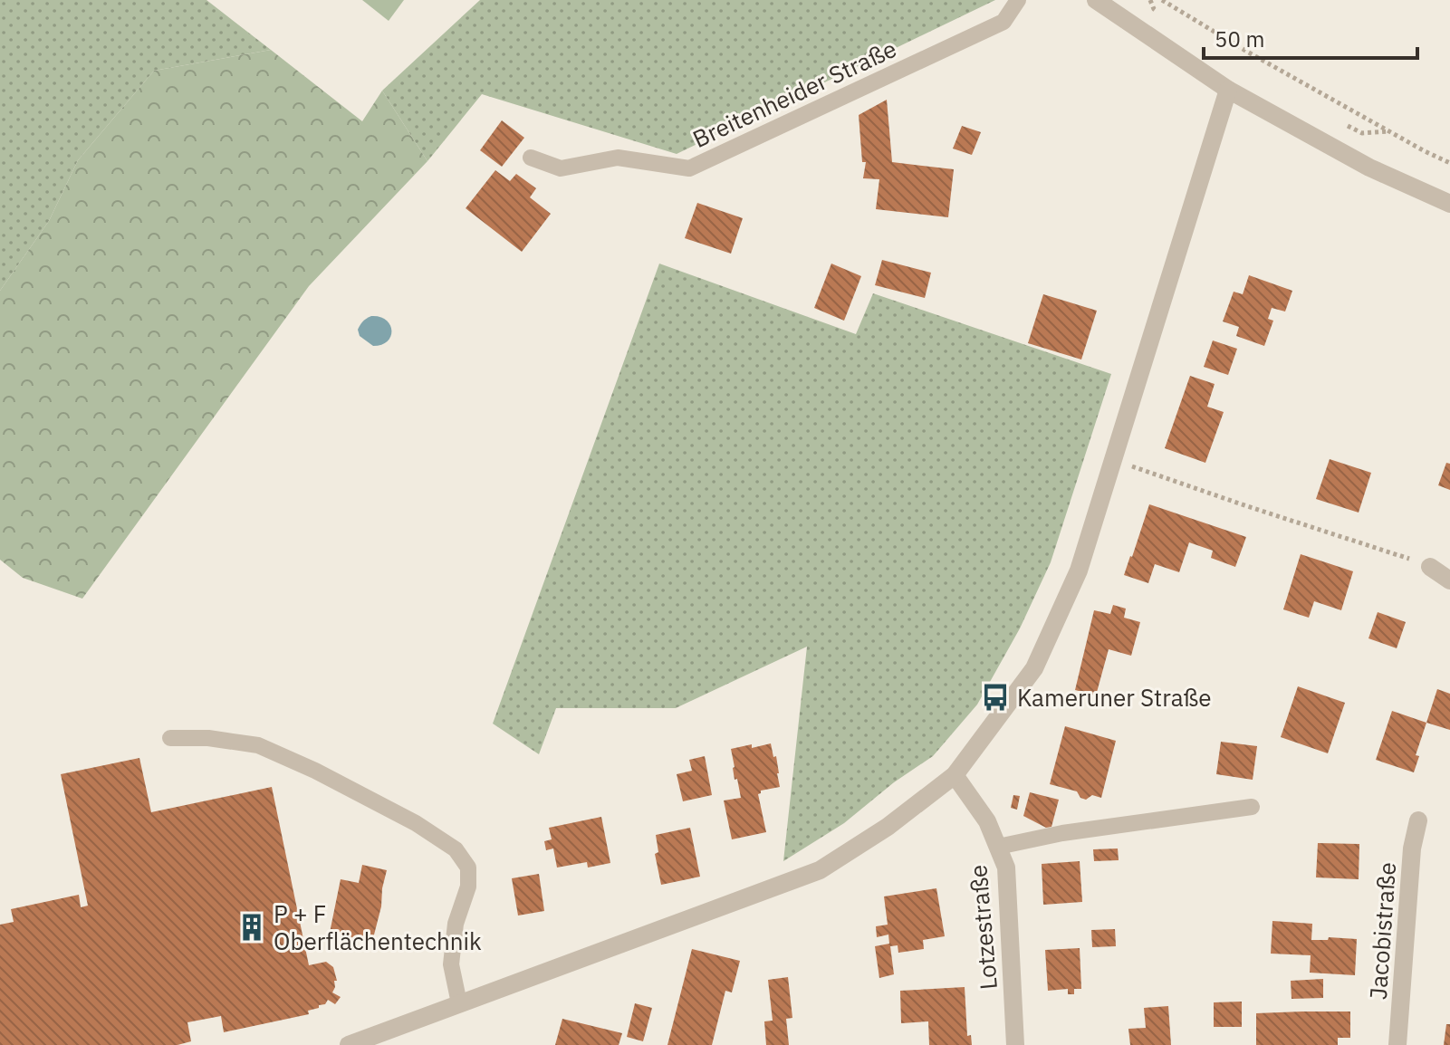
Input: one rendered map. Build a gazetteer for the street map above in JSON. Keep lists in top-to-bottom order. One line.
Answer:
{"streets":{"street":["Lotzestraße","Jacobistraße"],"lane":["Breitenheider Straße"]},"places":{"bus stop":["Kameruner Straße"],"building":["P + F Oberflächentechnik"]},"scale_bar":"50 m"}
